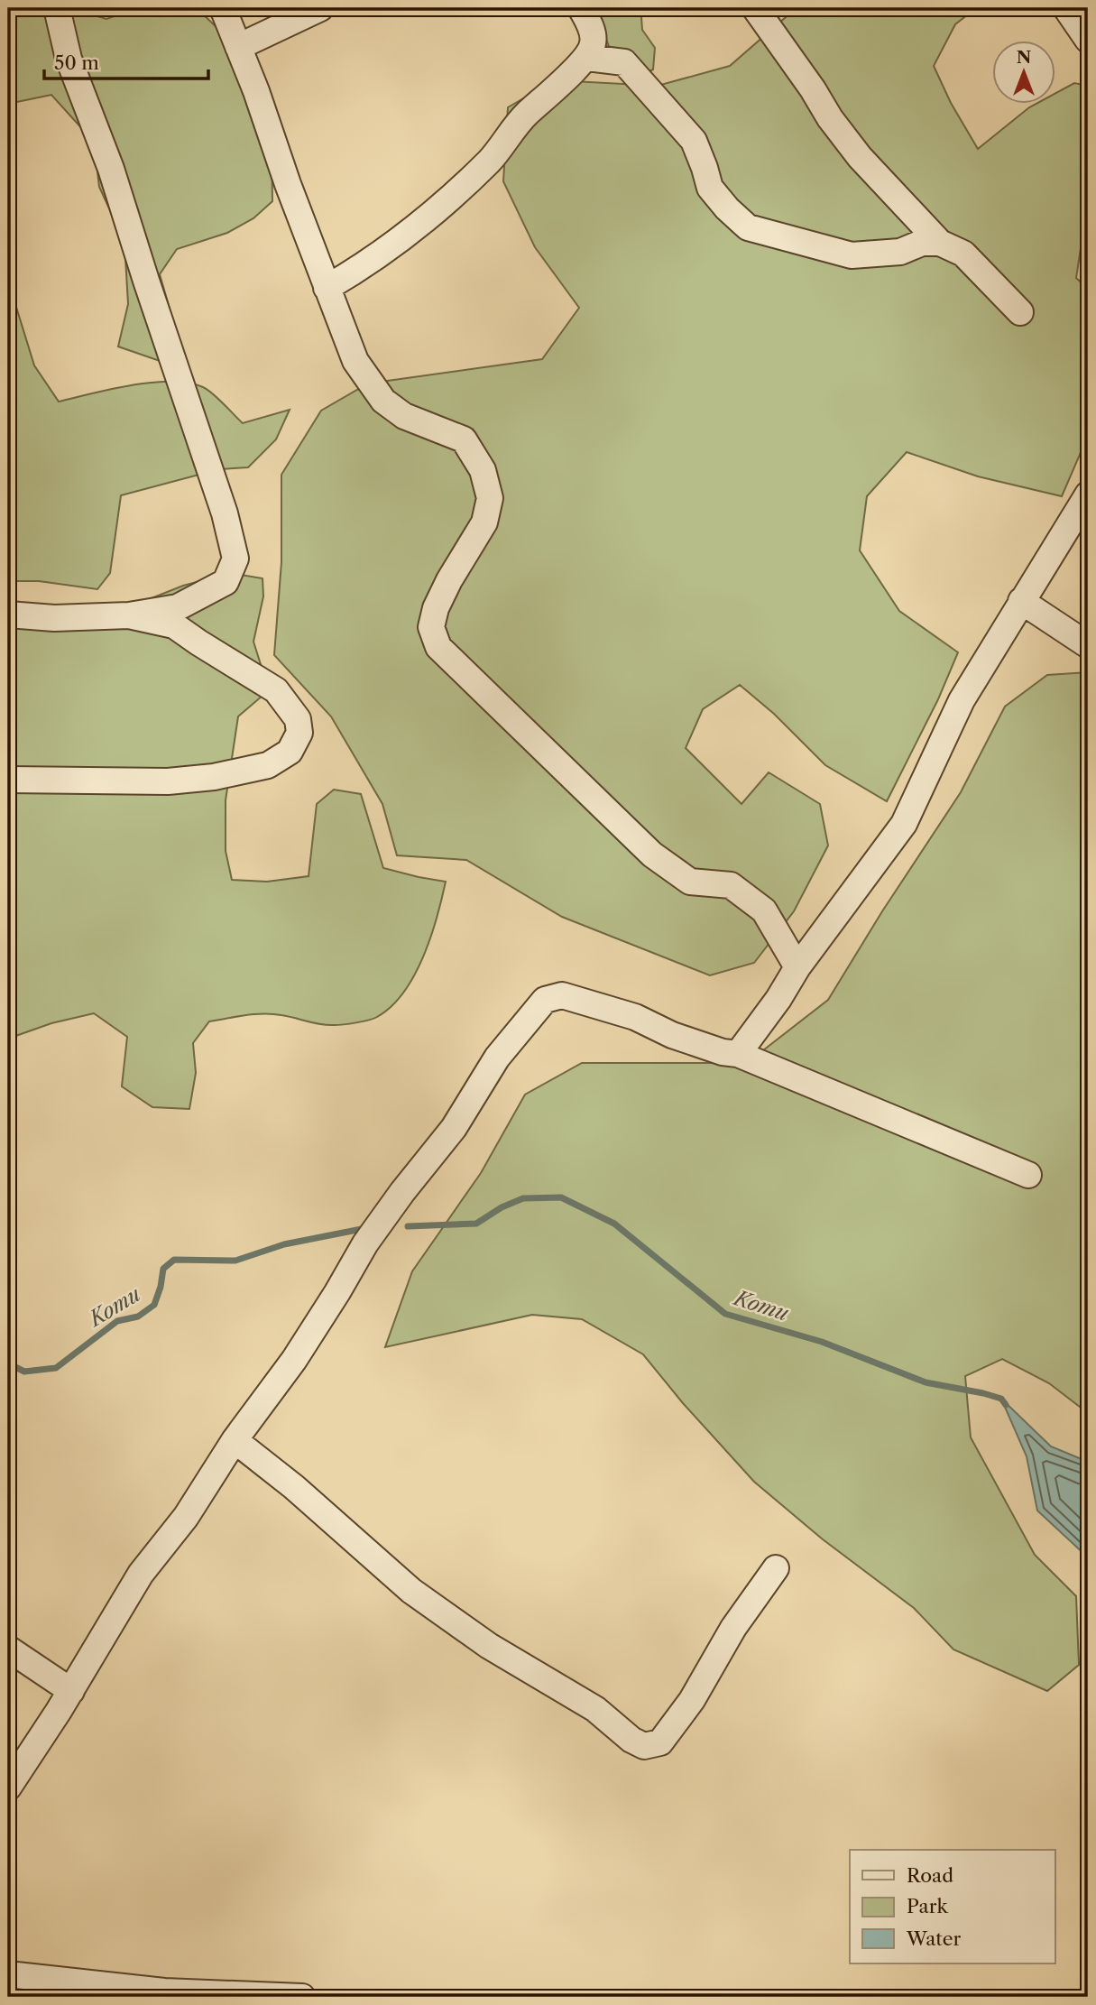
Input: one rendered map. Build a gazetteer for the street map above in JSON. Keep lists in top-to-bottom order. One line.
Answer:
{"water":["Komu"],"legend":["Road","Park","Water"],"scale_bar":"50 m","north":"top"}
